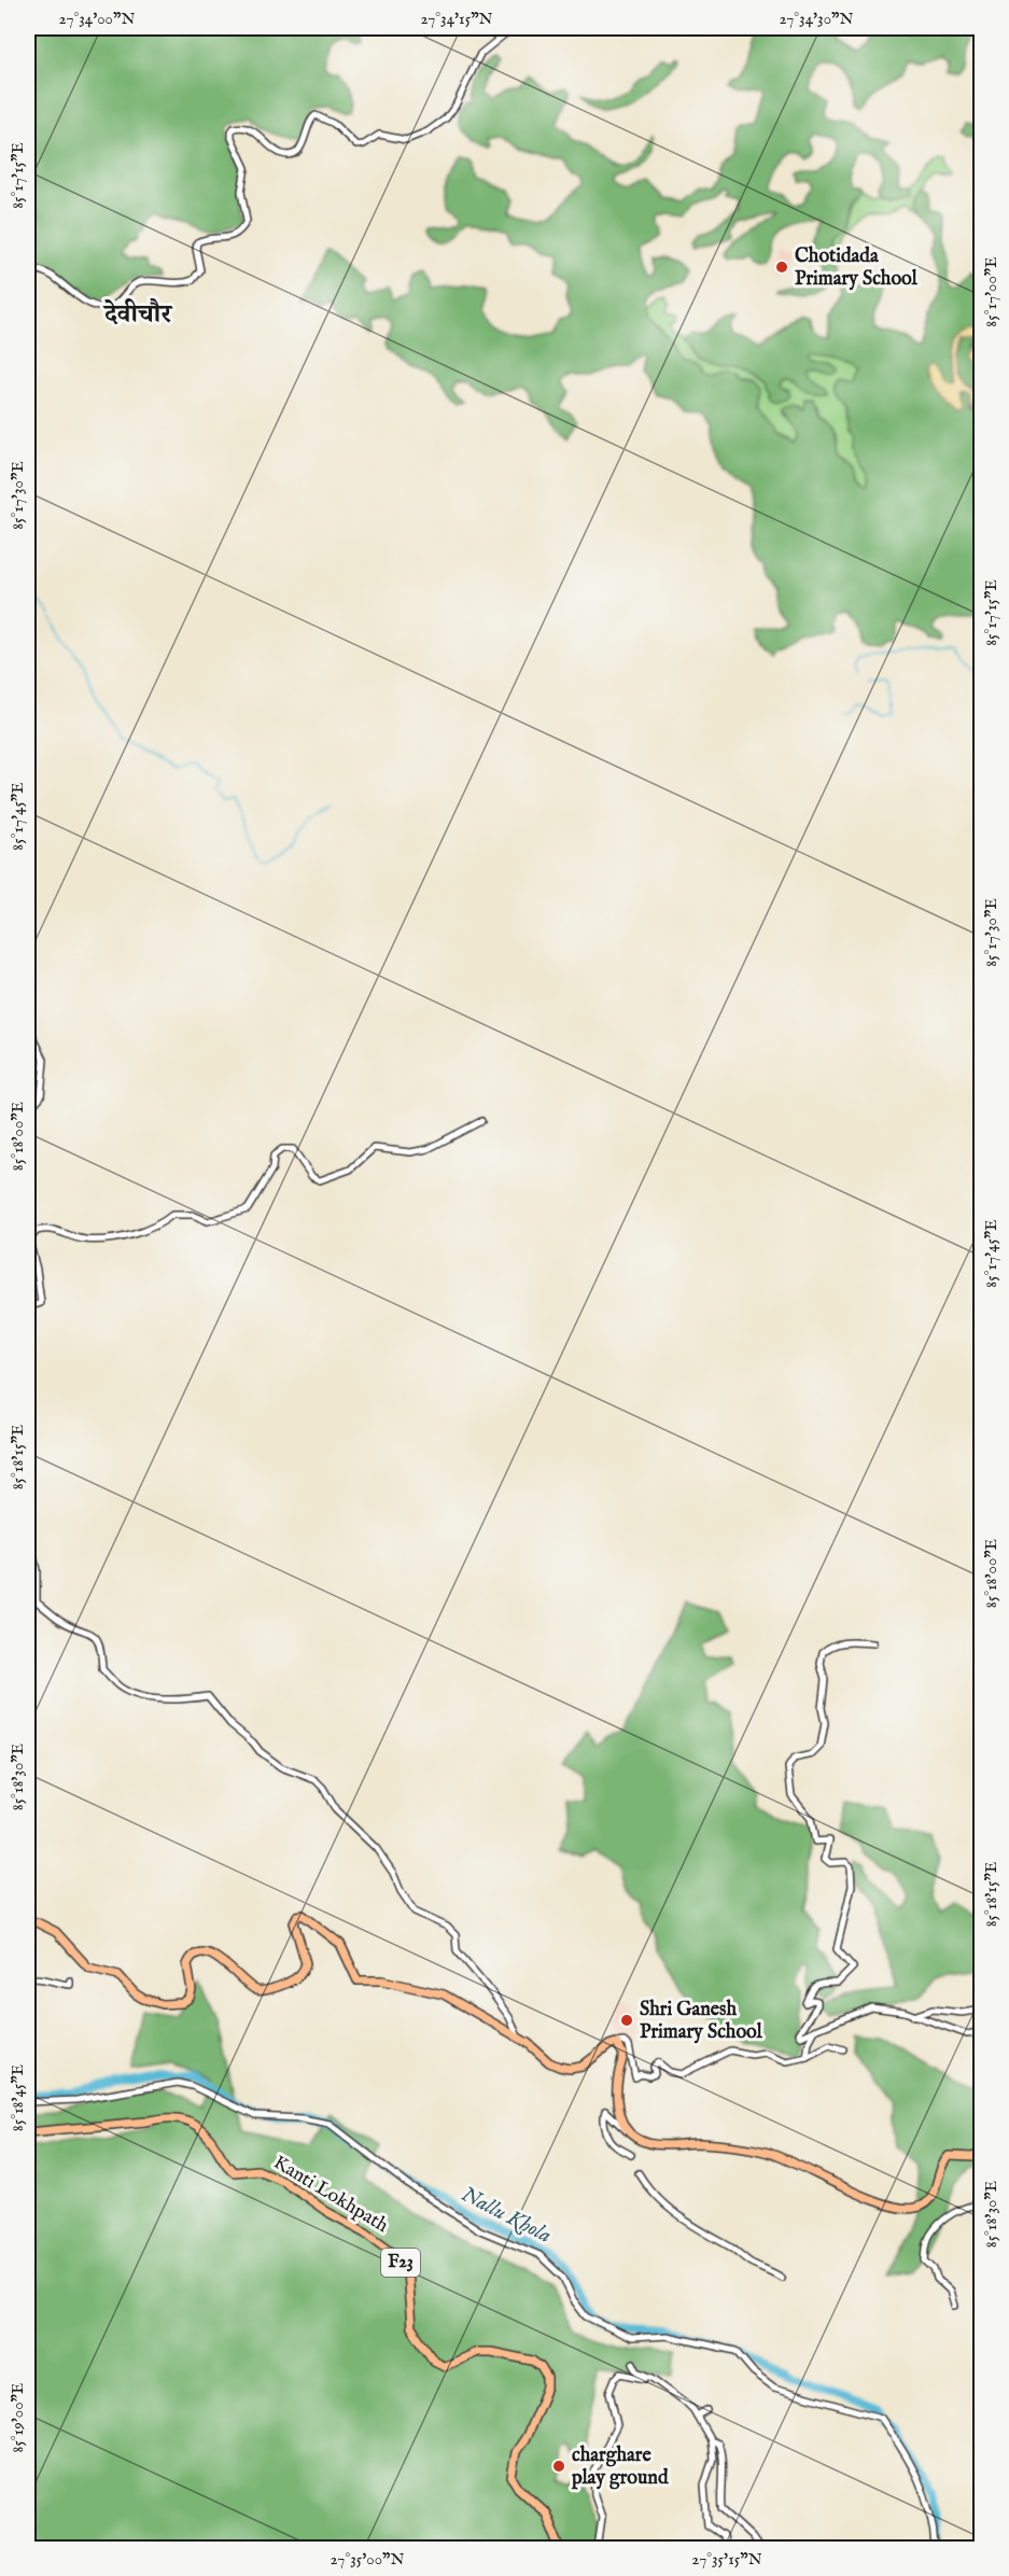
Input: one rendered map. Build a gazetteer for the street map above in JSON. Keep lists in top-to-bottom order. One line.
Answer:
{"streets":{"main road":["Kanti Lokhpath","F23"]},"districts":["देवीचौर"],"water":["Nallu Khola"],"places":["Chotidada Primary School","Shri Ganesh Primary School","charghare play ground"],"coordinates":["27°34'00\"N","27°34'15\"N","27°34'30\"N","85°17'15\"E","85°17'00\"E","85°17'30\"E","85°17'45\"E","85°18'00\"E","85°18'15\"E","85°18'30\"E","85°18'45\"E","85°19'00\"E","27°35'00\"N","27°35'15\"N"]}
